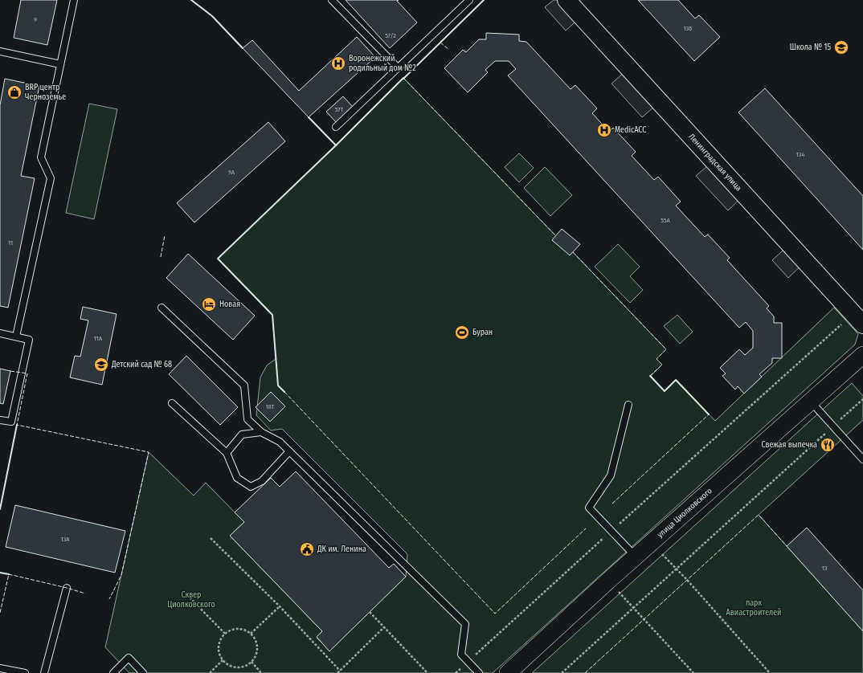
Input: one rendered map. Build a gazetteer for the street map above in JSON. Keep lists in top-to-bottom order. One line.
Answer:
{"streets":{"main road":["Ленинградская улица"],"street":["улица Циолковского"]},"parks":["Сквер Циолковского","парк Авиастроителей"],"places":{"school or university":["Школа № 15","Детский сад № 68"],"hospital":["Воронежский родильный дом №2","MedicACC"],"shop":["BRP центр Черноземье"],"hotel":["Новая"],"sports":["Буран"],"restaurant":["Свежая выпечка"],"public building":["ДК им. Ленина"]},"house_numbers":["9","136","57/2","57Т","134","9А","55А","11","11А","18Т","13А","13"]}
